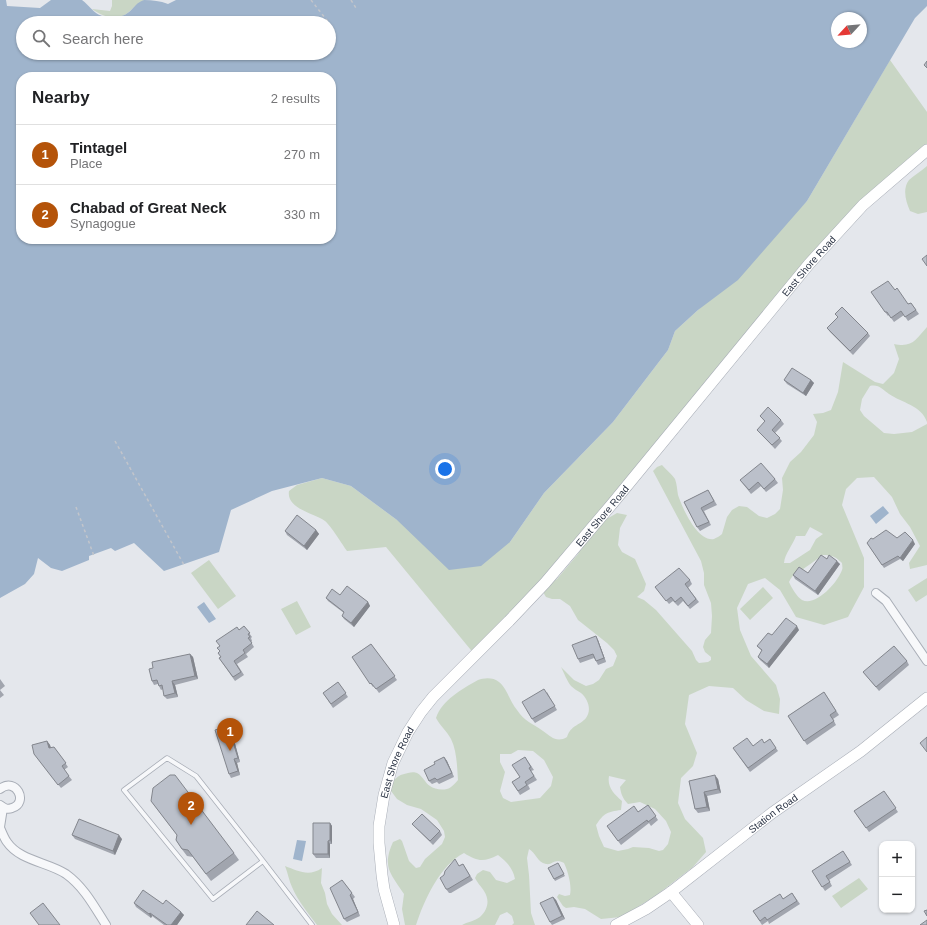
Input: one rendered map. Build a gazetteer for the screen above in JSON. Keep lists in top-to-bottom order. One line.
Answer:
{"streets":{"main road":["East Shore Road","Station Road"]},"north":"bottom left","page":{"search":"Search here","heading":["Nearby","2 results"],"list":[{"mark":"1","name":"Tintagel","note":"Place","value":"270 m"},{"mark":"2","name":"Chabad of Great Neck","note":"Synagogue","value":"330 m"}],"pins":["1","2"],"map_buttons":["+","−"]}}
